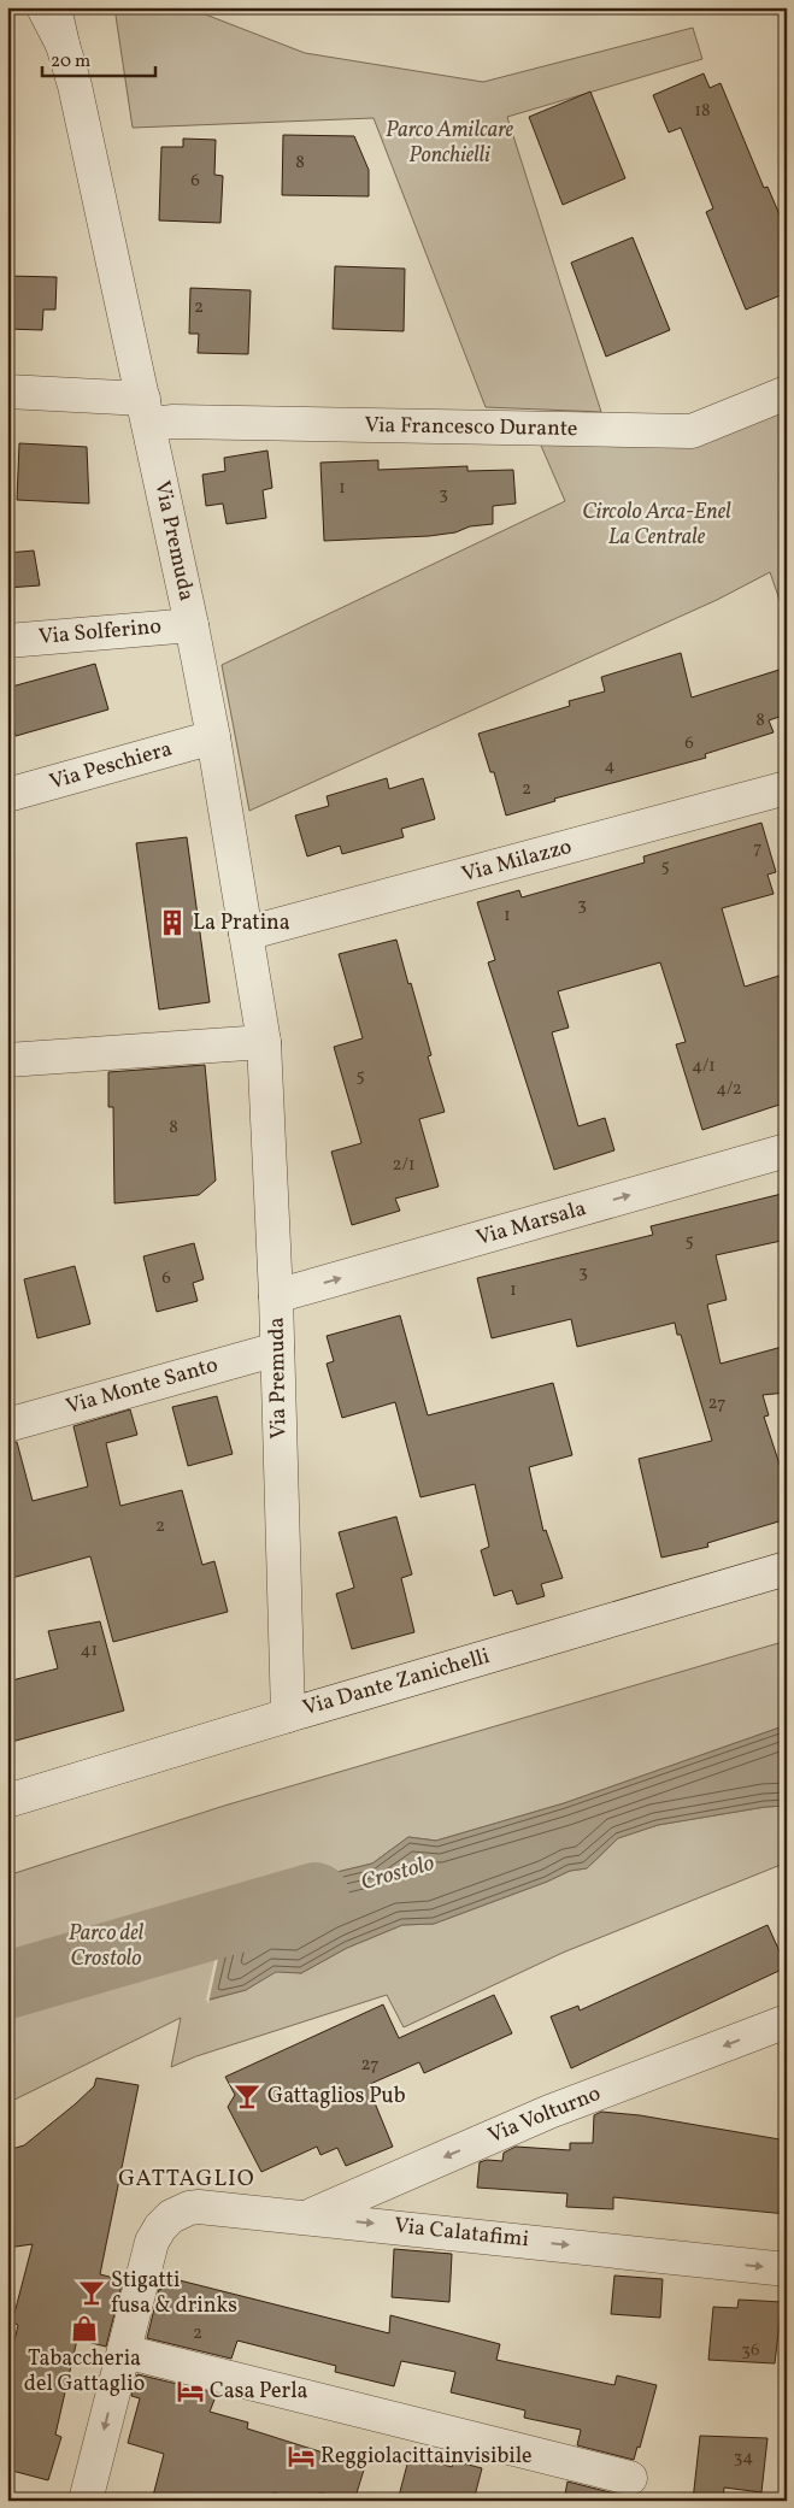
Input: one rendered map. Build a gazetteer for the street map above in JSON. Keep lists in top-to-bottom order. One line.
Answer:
{"streets":{"street":["Via Francesco Durante","Via Premuda","Via Solferino","Via Peschiera","Via Milazzo","Via Marsala","Via Monte Santo","Via Dante Zanichelli","Via Volturno","Via Calatafimi"]},"crossings":[["Via Francesco Durante","Via Premuda"],["Via Premuda","Via Solferino"],["Via Premuda","Via Peschiera"],["Via Premuda","Via Milazzo"],["Via Premuda","Via Marsala"],["Via Premuda","Via Monte Santo"],["Via Premuda","Via Dante Zanichelli"],["Via Volturno","Via Calatafimi"]],"one_way":["Via Marsala","Via Volturno"],"districts":["GATTAGLIO"],"water":["Crostolo"],"parks":["Parco Amilcare Ponchielli","Circolo Arca-Enel La Centrale","Parco del Crostolo"],"places":{"building":["La Pratina"],"bar":["Gattaglios Pub","Stigatti fusa & drinks"],"shop":["Tabaccheria del Gattaglio"],"hotel":["Casa Perla","Reggiolacittainvisibile"]},"house_numbers":["18","8","6","2","1","3","8","6","4","2","7","5","3","1","4/1","5","4/2","8","2/1","5","3","6","1","27","2","41","27","2","36","34"],"scale_bar":"20 m"}
